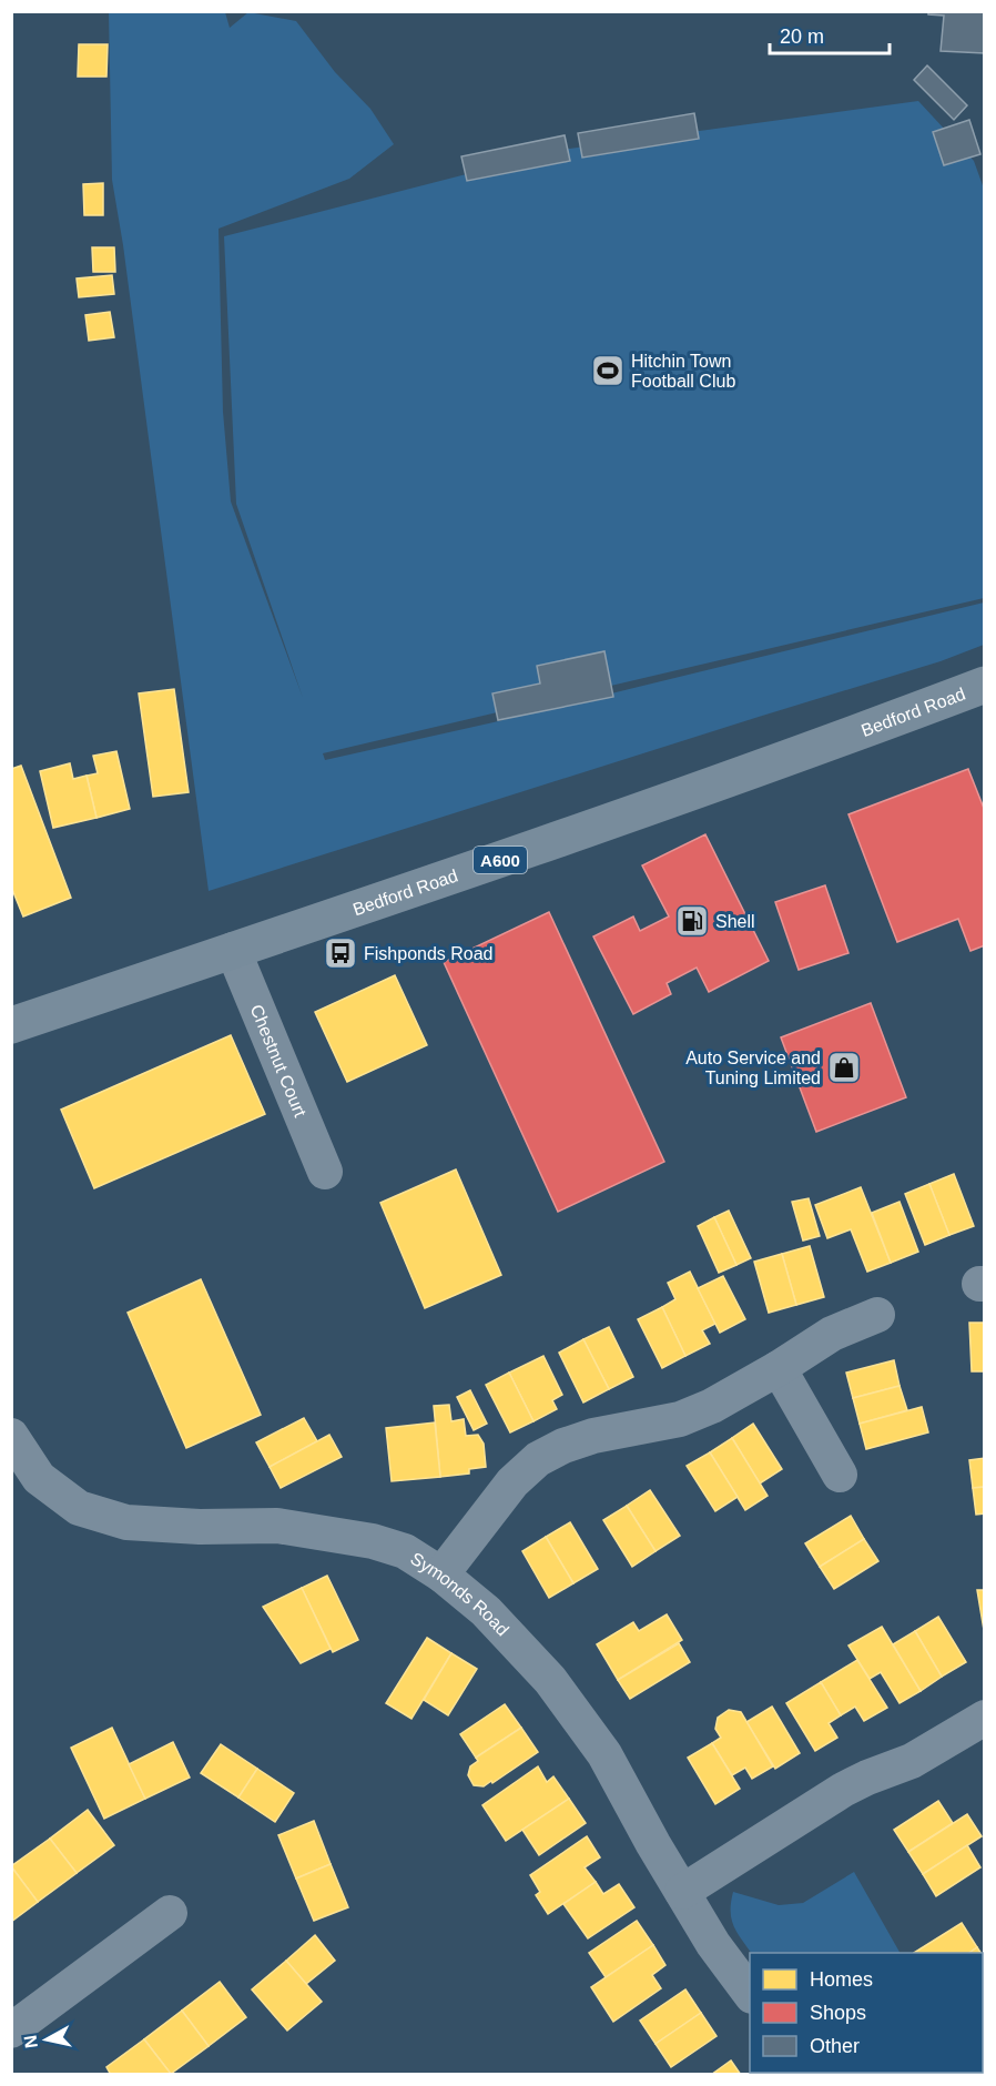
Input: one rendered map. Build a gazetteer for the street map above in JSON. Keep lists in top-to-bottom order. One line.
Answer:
{"streets":{"main road":["Bedford Road","A600"],"street":["Chestnut Court","Symonds Road"]},"crossings":[["Bedford Road","Chestnut Court"]],"places":{"sports":["Hitchin Town Football Club"],"fuel station":["Shell"],"bus stop":["Fishponds Road"],"shop":["Auto Service and Tuning Limited"]},"legend":["Homes","Shops","Other"],"scale_bar":"20 m","north":"left"}
